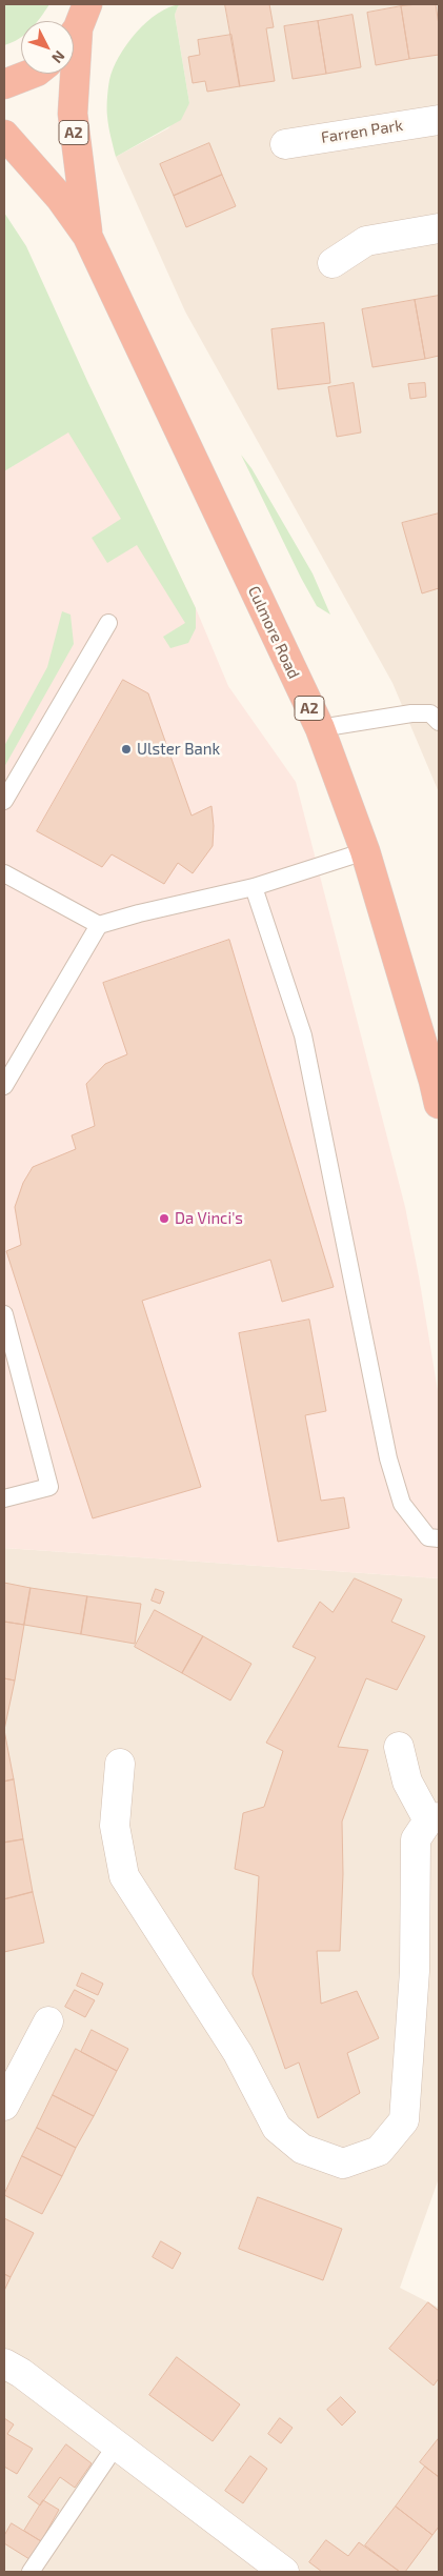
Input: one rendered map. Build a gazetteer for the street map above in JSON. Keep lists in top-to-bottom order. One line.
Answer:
{"streets":{"highway":["A2","Culmore Road"],"street":["Farren Park"]},"places":["Ulster Bank","Da Vinci's"],"north":"bottom right"}
